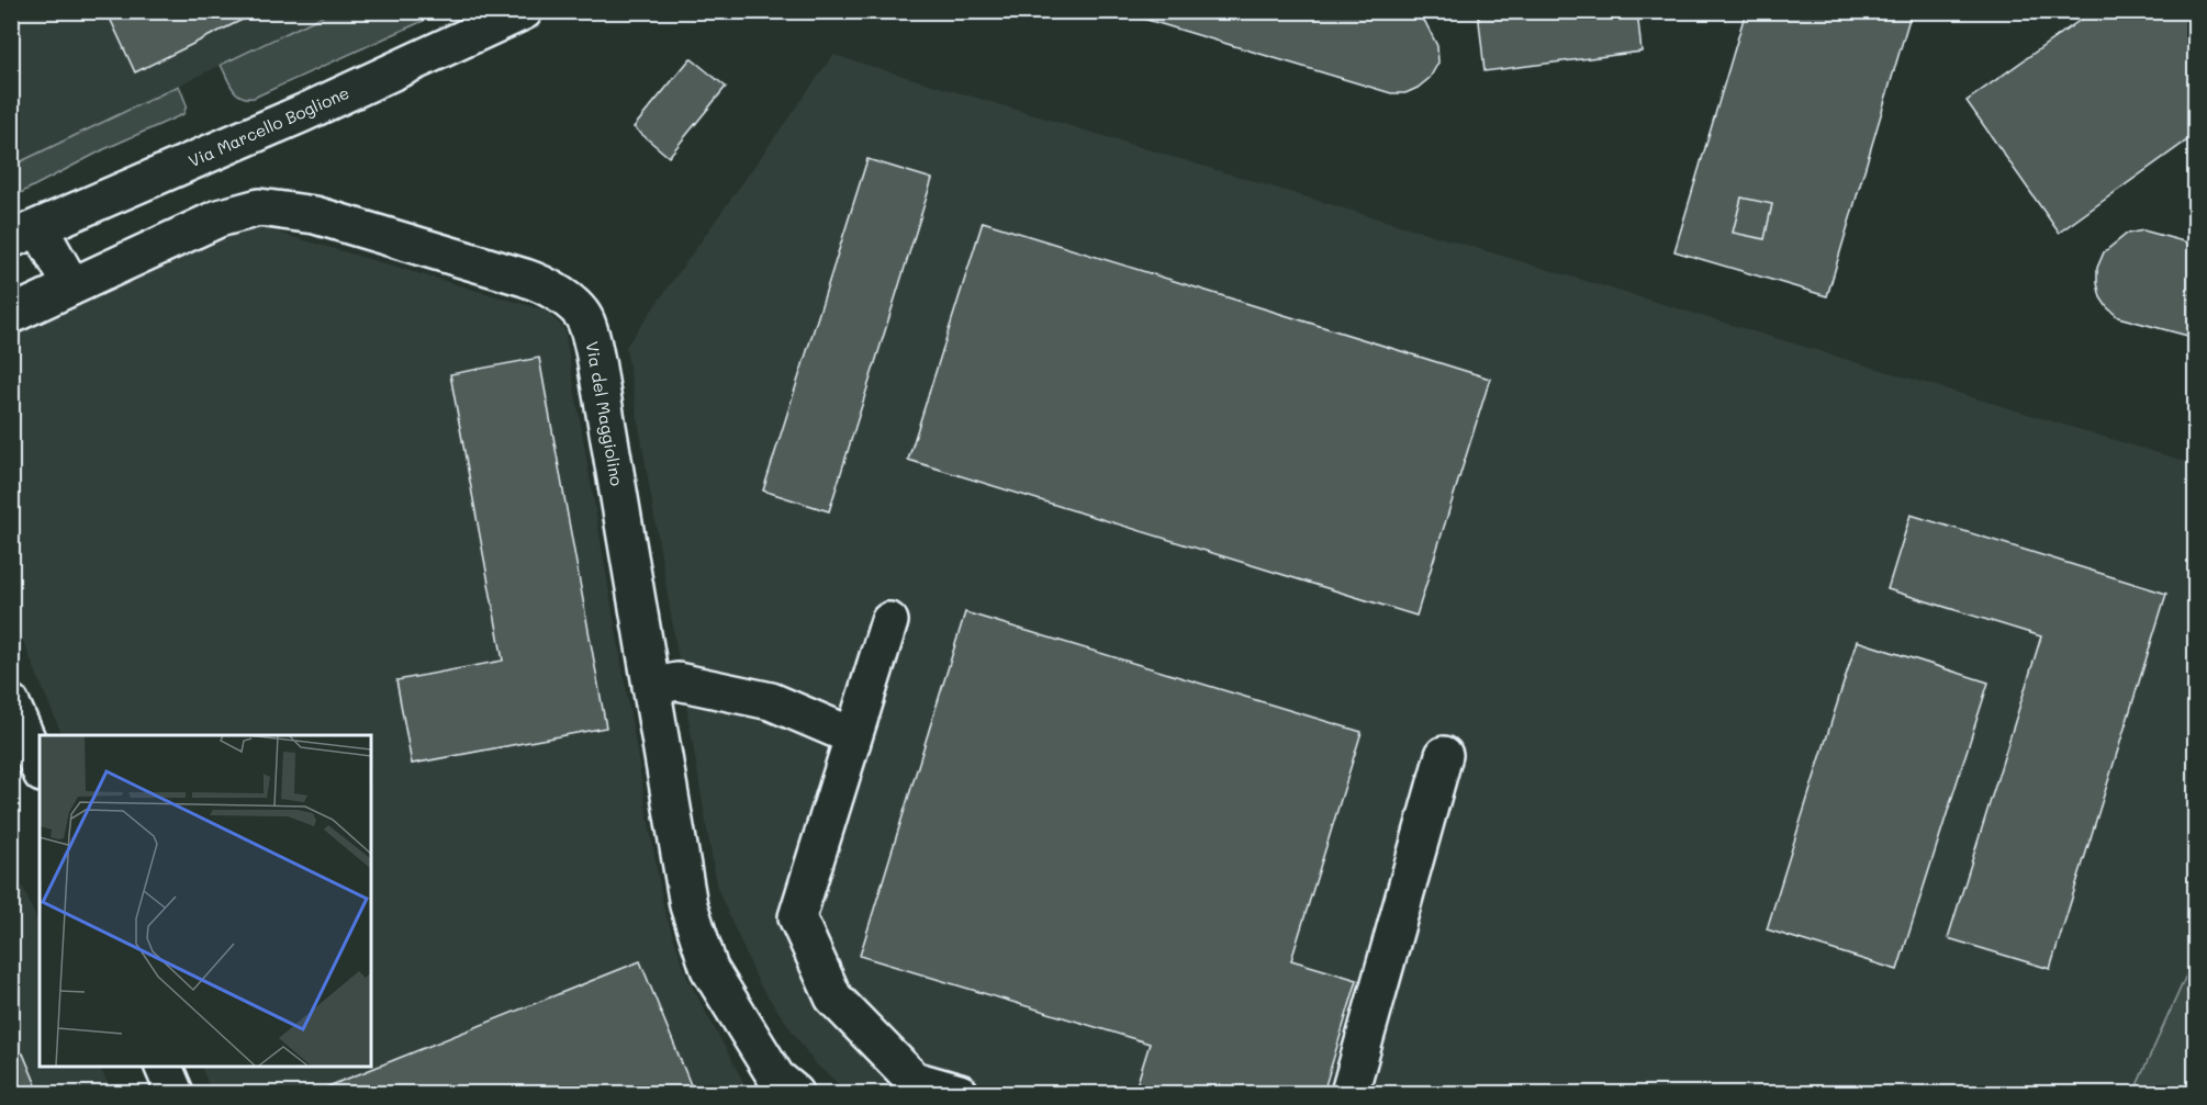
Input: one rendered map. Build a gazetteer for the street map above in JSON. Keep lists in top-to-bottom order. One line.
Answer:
{"streets":{"street":["Via Marcello Boglione","Via del Maggiolino"]}}
